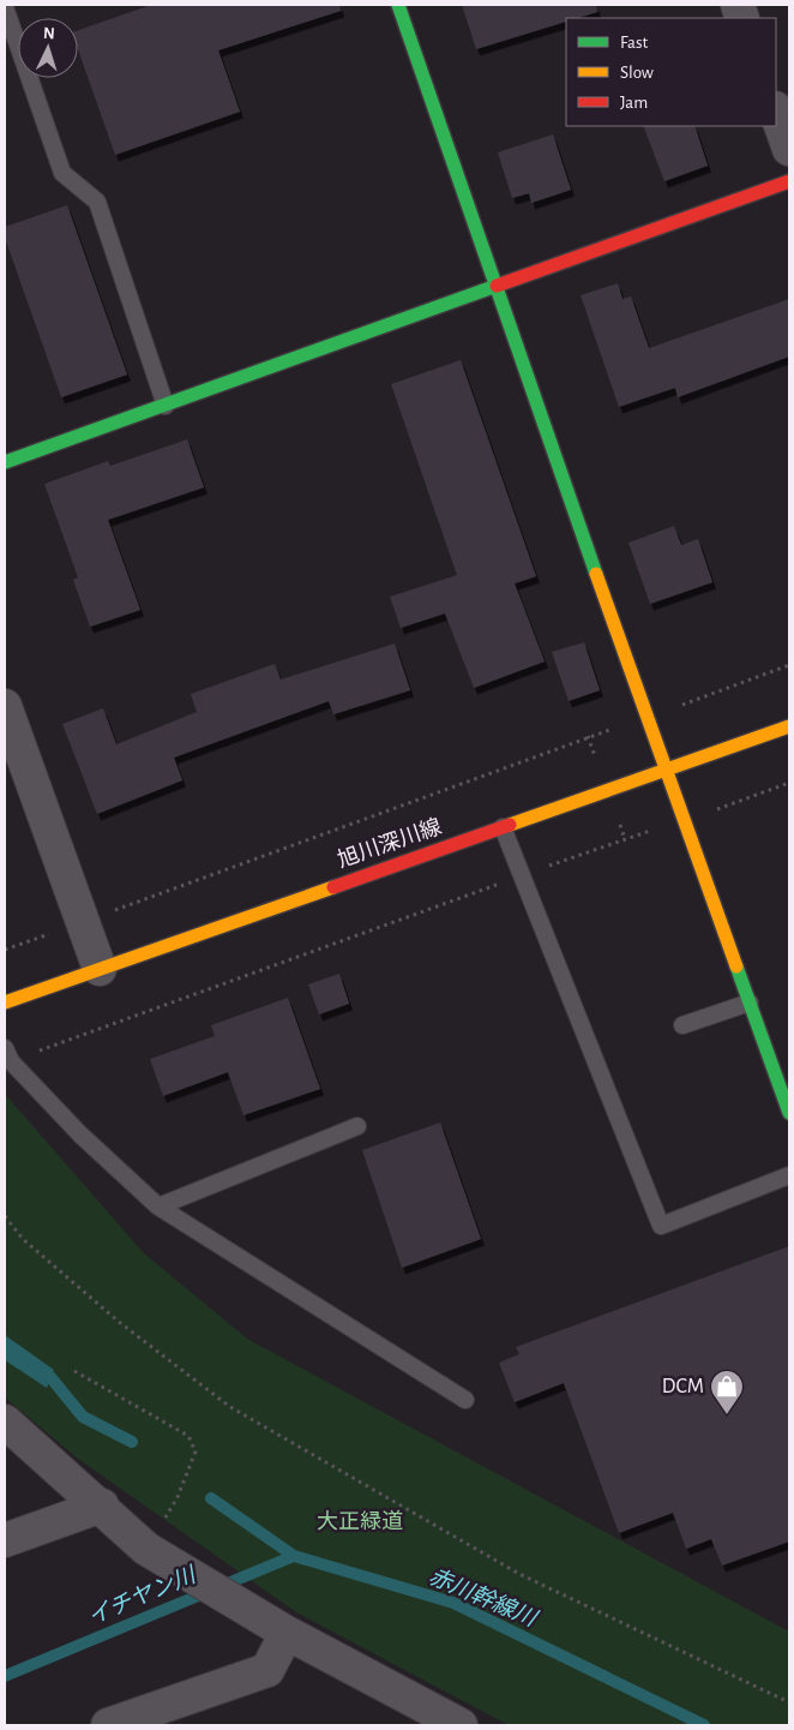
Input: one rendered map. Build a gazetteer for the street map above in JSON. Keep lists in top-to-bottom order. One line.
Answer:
{"streets":{"street":["旭川深川線"]},"water":["イチヤン川","赤川幹線川"],"parks":["大正緑道"],"places":{"shop":["DCM"]},"legend":["Fast","Slow","Jam"],"north":"top"}
